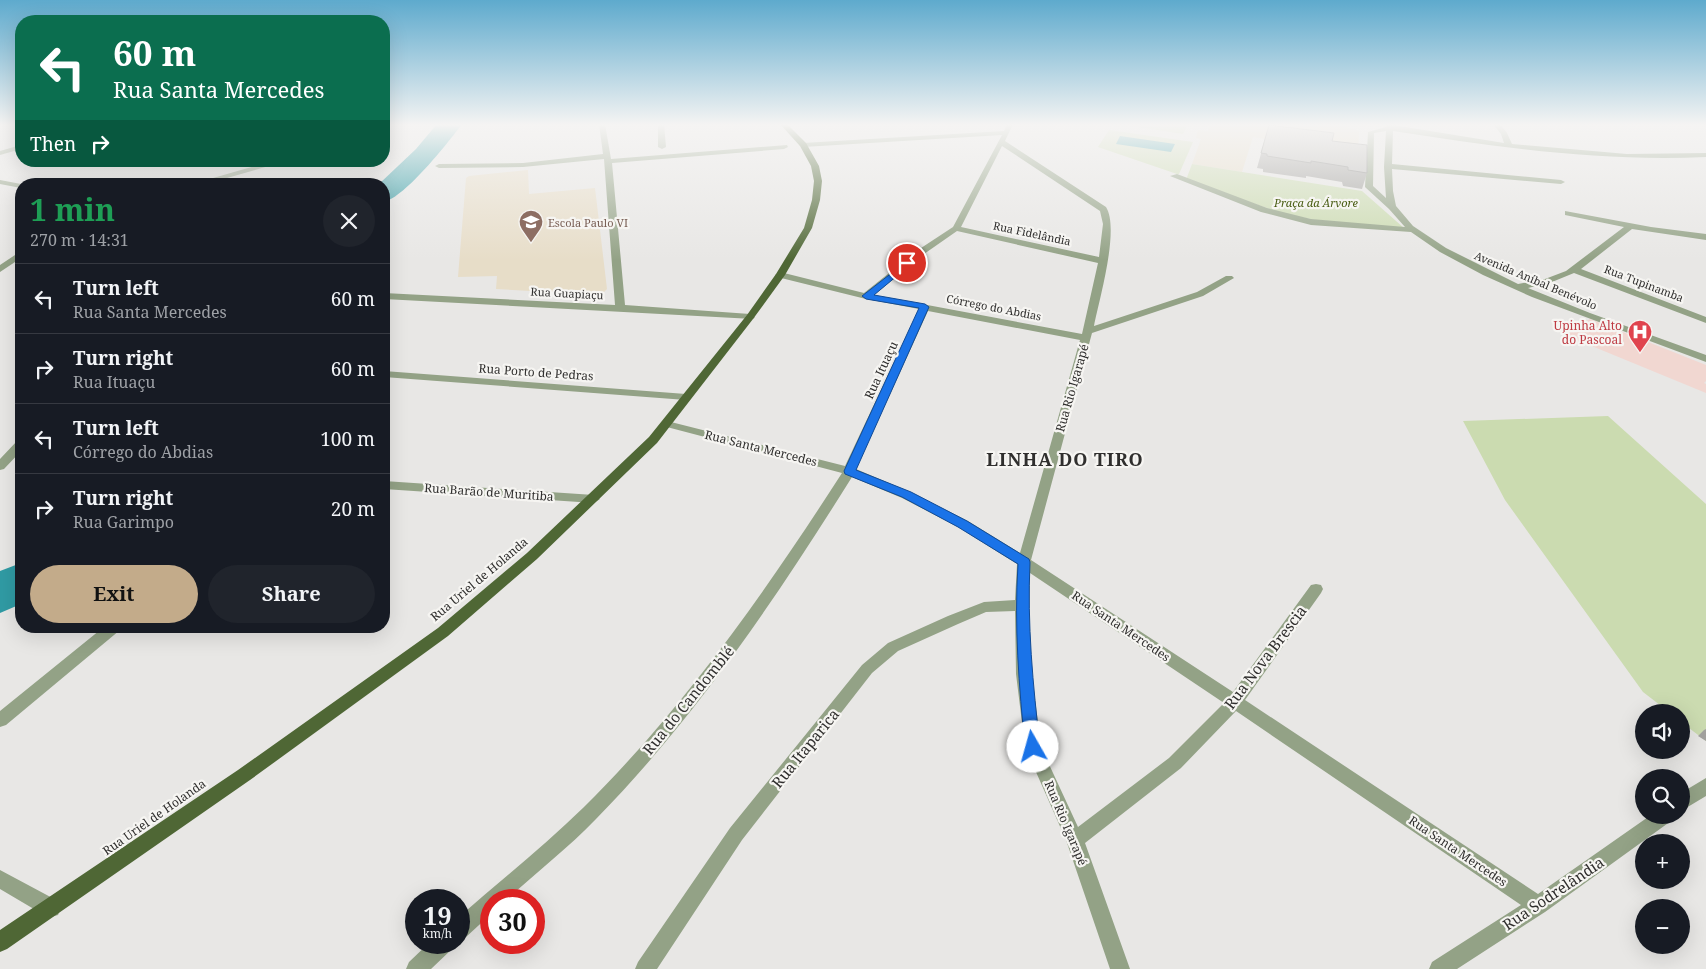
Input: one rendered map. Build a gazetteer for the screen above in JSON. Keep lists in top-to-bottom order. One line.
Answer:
{"streets":{"main road":["Rua Uriel de Holanda"],"street":["Rua Fidelândia","Avenida Aníbal Benévolo","Rua Tupinamba","Rua Guapiaçu","Córrego do Abdias","Rua Ituaçu","Rua Porto de Pedras","Rua Rio Igarapé","Rua Santa Mercedes","Rua Barão de Muritiba","Rua Nova Brescia","Rua do Candomblé","Rua Itaparica","Rua Sodrelândia"]},"crossings":[["Rua Fidelândia","Rua Rio Igarapé"],["Rua Guapiaçu","Rua Uriel de Holanda"],["Córrego do Abdias","Rua Ituaçu"],["Córrego do Abdias","Rua Rio Igarapé"],["Córrego do Abdias","Rua Uriel de Holanda"],["Rua Ituaçu","Rua Santa Mercedes"],["Rua Ituaçu","Rua do Candomblé"],["Rua Porto de Pedras","Rua Uriel de Holanda"],["Rua Rio Igarapé","Rua Santa Mercedes"],["Rua Rio Igarapé","Rua Nova Brescia"],["Rua Rio Igarapé","Rua Itaparica"],["Rua Santa Mercedes","Rua Uriel de Holanda"],["Rua Santa Mercedes","Rua Nova Brescia"],["Rua Santa Mercedes","Rua do Candomblé"],["Rua Santa Mercedes","Rua Sodrelândia"],["Rua Barão de Muritiba","Rua Uriel de Holanda"]],"districts":["LINHA DO TIRO"],"parks":["Praça da Árvore"],"places":{"school or university":["Escola Paulo VI"],"hospital":["Upinha Alto do Pascoal"]},"page":{"turn":["60 m","Rua Santa Mercedes"],"then":"Then","heading":["1 min","270 m · 14:31"],"list":[{"name":"Turn left","note":"Rua Santa Mercedes","value":"60 m"},{"name":"Turn right","note":"Rua Ituaçu","value":"60 m"},{"name":"Turn left","note":"Córrego do Abdias","value":"100 m"},{"name":"Turn right","note":"Rua Garimpo","value":"20 m"}],"buttons":["Exit","Share"],"map_buttons":["+","−"],"speed":"19 km/h","limit":"30"}}
